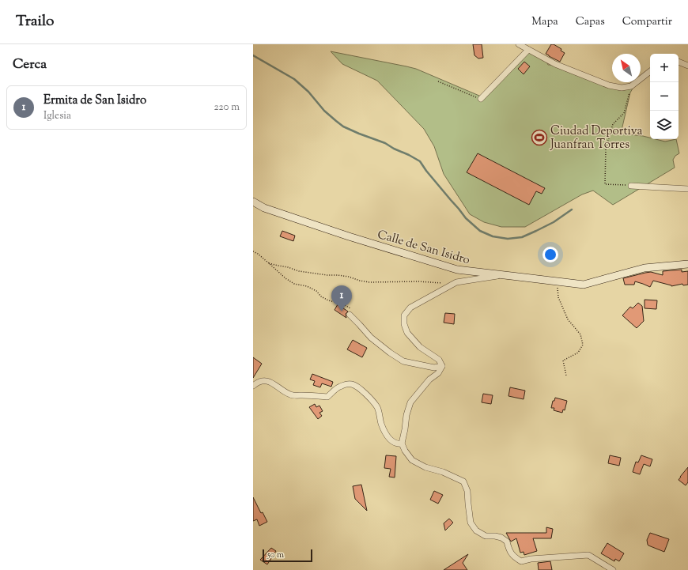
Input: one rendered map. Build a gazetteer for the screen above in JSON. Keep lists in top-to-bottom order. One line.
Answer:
{"streets":{"street":["Calle de San Isidro"]},"places":{"sports":["Ciudad Deportiva Juanfran Torres"]},"scale_bar":"50 m","north":"top left","page":{"header":"Trailo","nav":["Mapa","Capas","Compartir"],"heading":"Cerca","map_buttons":["+","−"],"list":[{"mark":"1","name":"Ermita de San Isidro","note":"Iglesia","value":"220 m"}],"pins":"1","scale":"50 m"}}
